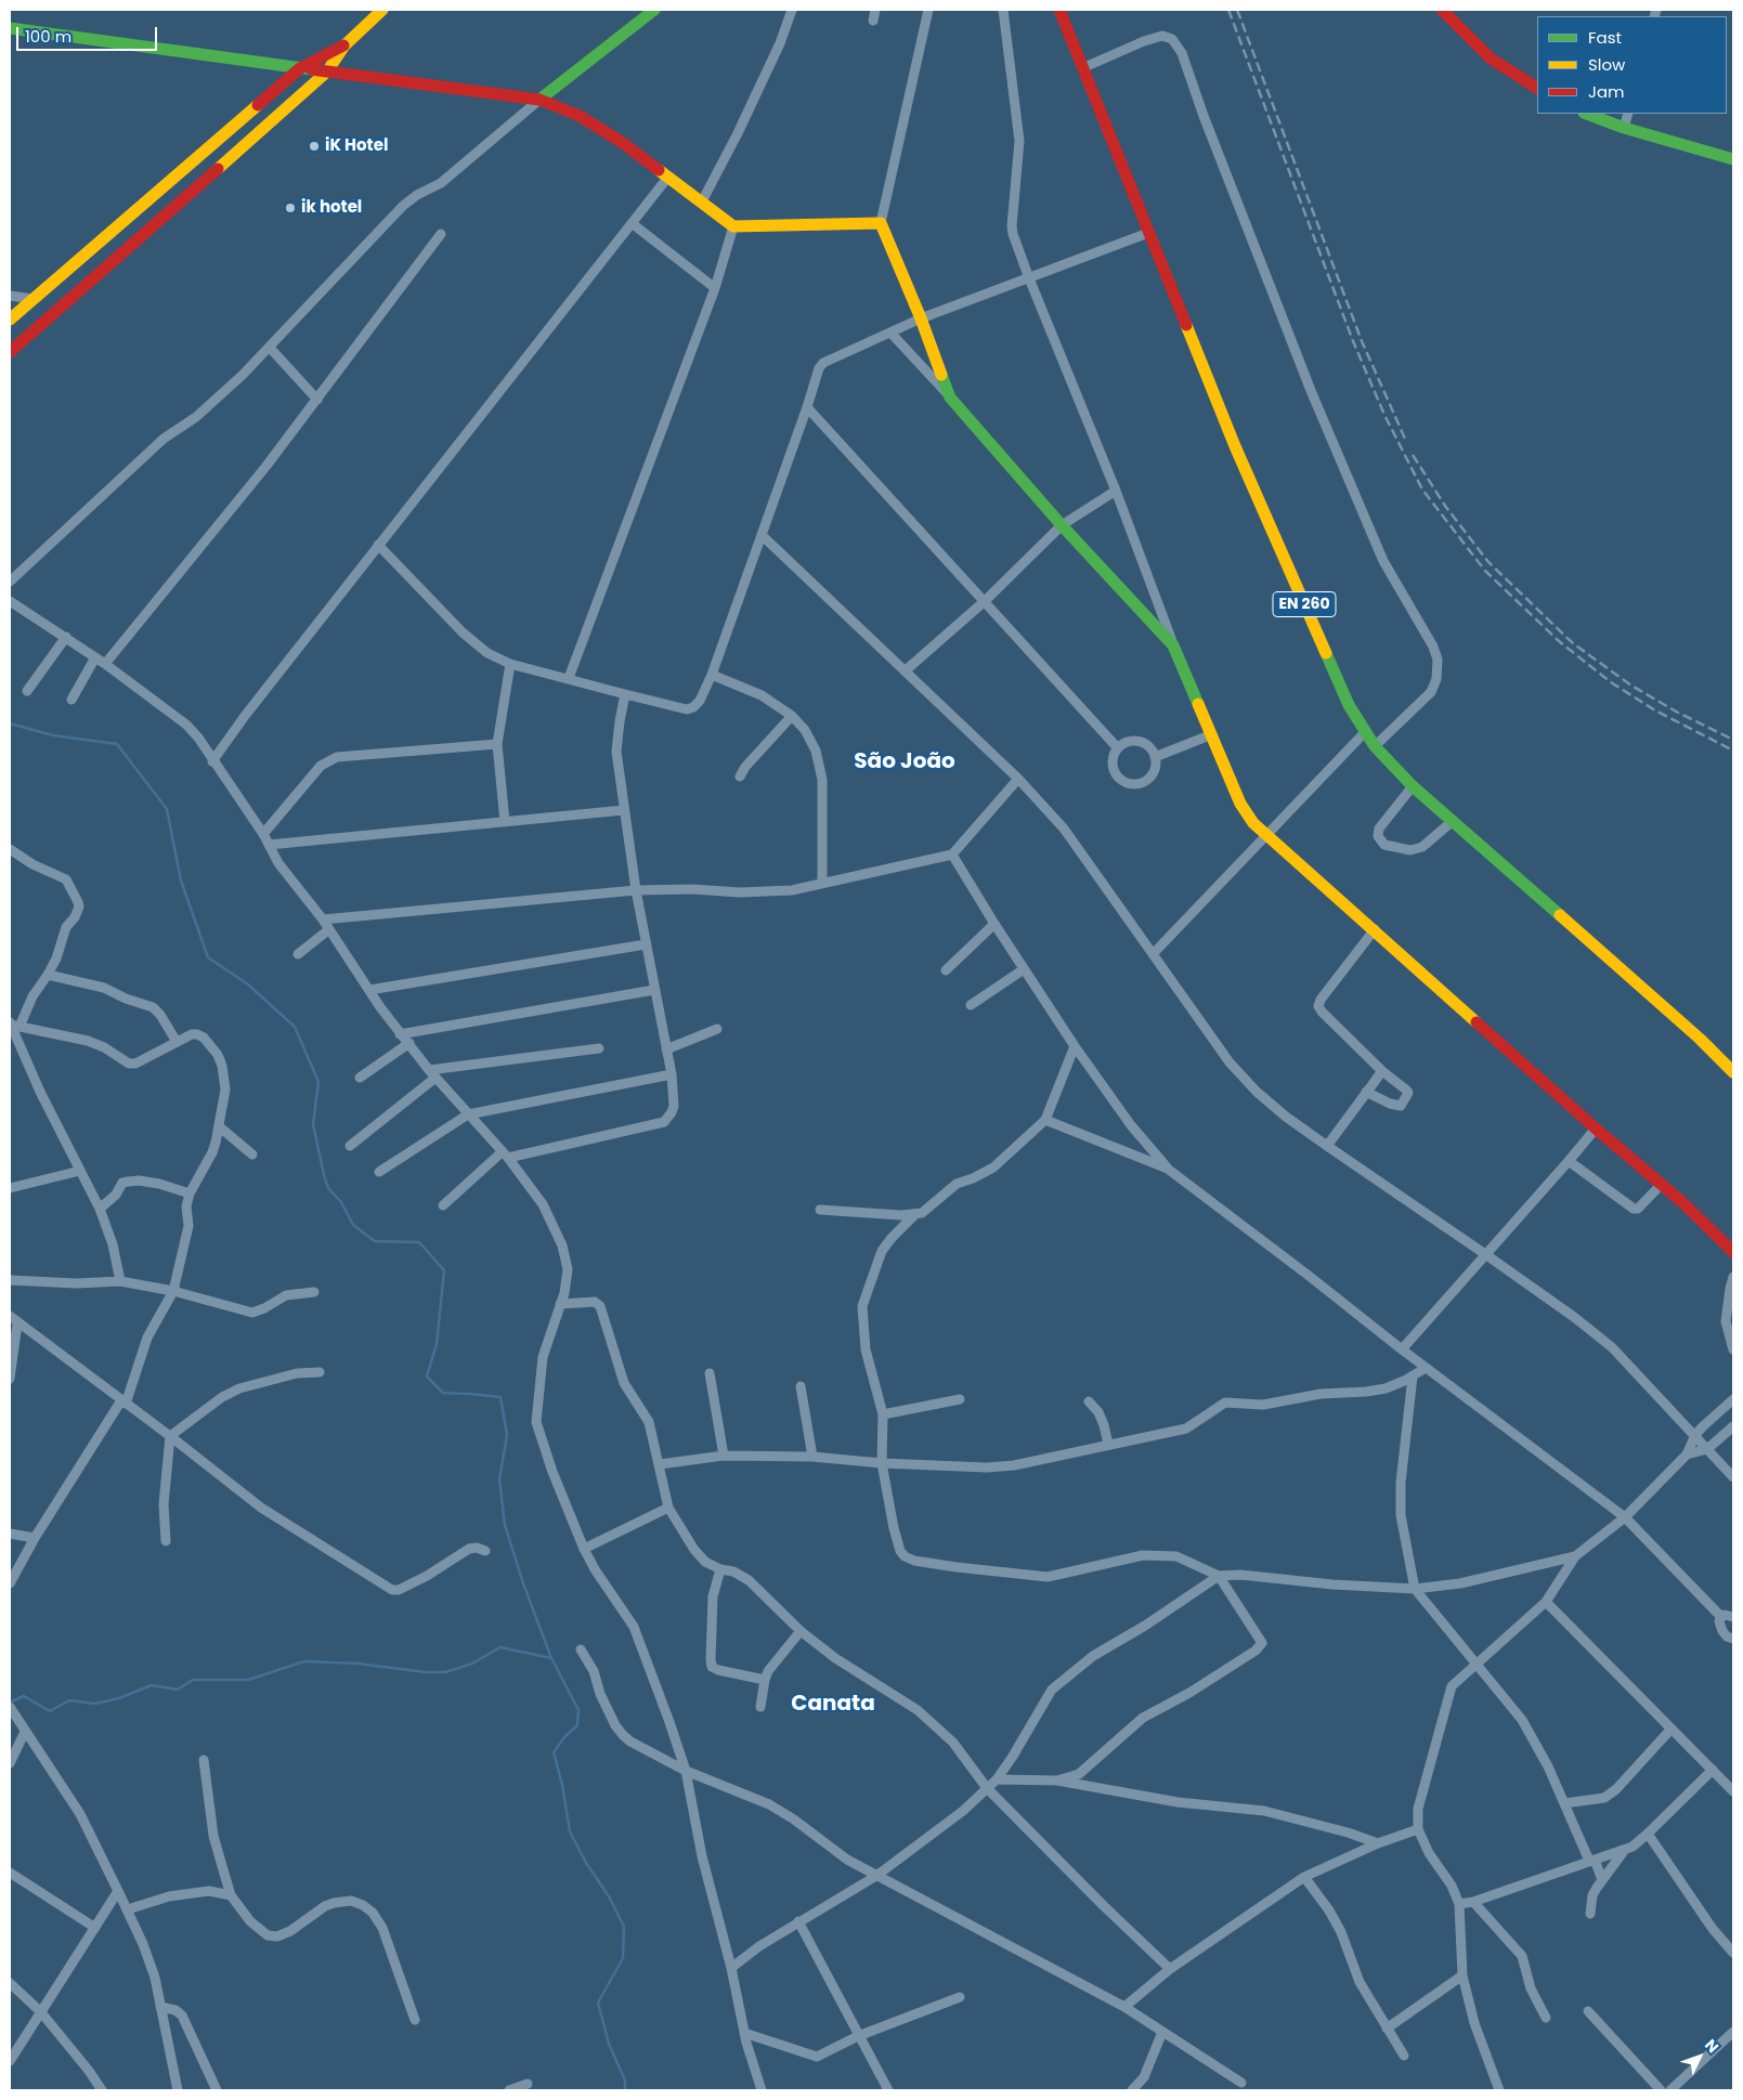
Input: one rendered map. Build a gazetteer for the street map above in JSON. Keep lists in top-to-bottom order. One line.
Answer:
{"streets":{"street":["EN 260"]},"districts":["São João","Canata"],"places":["iK Hotel","ik hotel"],"legend":["Fast","Slow","Jam"],"scale_bar":"100 m","north":"top right"}
